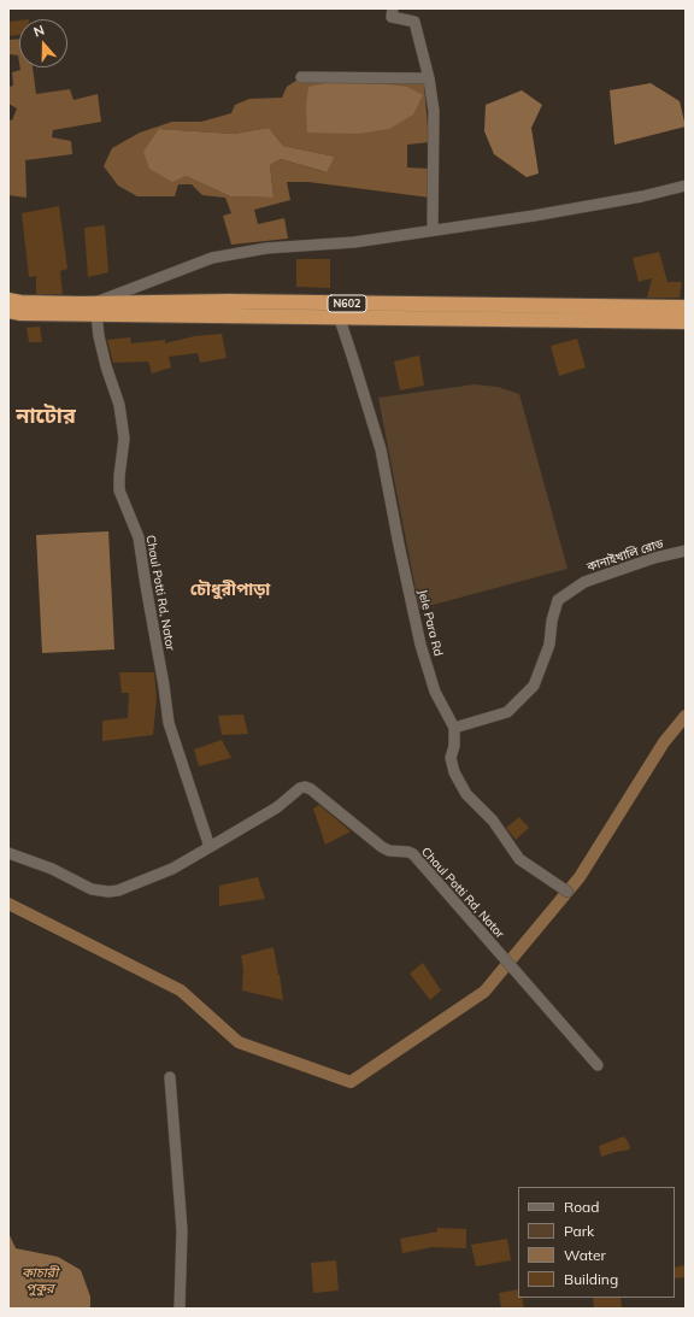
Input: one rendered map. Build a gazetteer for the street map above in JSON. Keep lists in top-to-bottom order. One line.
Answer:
{"streets":{"highway":["N602"],"street":["কানাইখালি রোড","Chaul Potti Rd, Nator","Jele Para Rd"]},"crossings":[["N602","Chaul Potti Rd, Nator"],["N602","Jele Para Rd"],["কানাইখালি রোড","Jele Para Rd"]],"districts":["নাটোর","চৌধুরীপাড়া"],"water":["কাচারী পুকুর"],"legend":["Road","Park","Water","Building"],"north":"top"}
